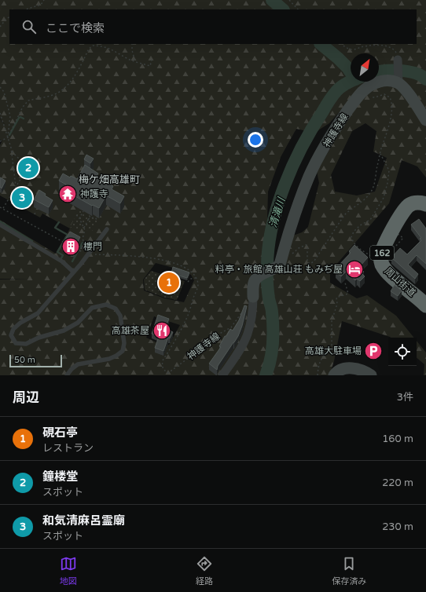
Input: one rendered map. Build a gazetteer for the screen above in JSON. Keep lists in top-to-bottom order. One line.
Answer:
{"streets":{"highway":["162","周山街道"],"main road":["神護寺線"]},"districts":["梅ケ畑高雄町"],"water":["清滝川"],"places":{"temple":["神護寺"],"building":["樓門"],"hotel":["料亭・旅館 高雄山荘 もみぢ屋"],"restaurant":["高雄茶屋"],"parking":["高雄大駐車場"]},"scale_bar":"50 m","north":"top right","page":{"search":"ここで検索","pins":["2","3","1"],"scale":"50 m","heading":["周辺","3件"],"list":[{"mark":"1","name":"硯石亭","note":"レストラン","value":"160 m"},{"mark":"2","name":"鐘楼堂","note":"スポット","value":"220 m"},{"mark":"3","name":"和気清麻呂霊廟","note":"スポット","value":"230 m"}],"nav":["地図","経路","保存済み"]}}
